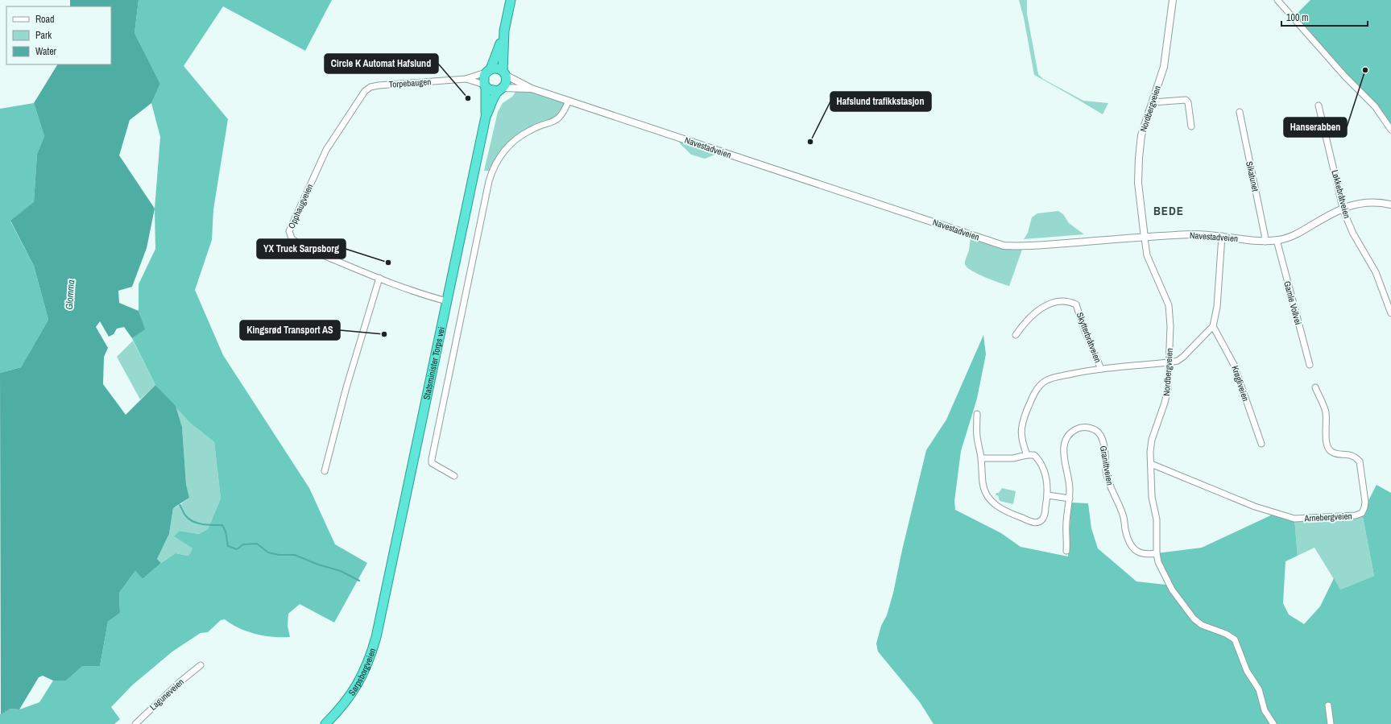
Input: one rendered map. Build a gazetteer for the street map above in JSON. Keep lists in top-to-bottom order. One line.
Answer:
{"streets":{"highway":["Statsminister Torps vei","Sarpsborgveien"],"street":["Torpebaugen","Nordbergveien","Navestadveien","Sikatunet","Løkkebråtveien","Opphaugveien","Gamle Vollvei","Skytterbråtveien","Krøgliveien","Granittveien","Arnebergveien","Laguneveien"]},"crossings":[["Torpebaugen","Opphaugveien"],["Nordbergveien","Navestadveien"],["Nordbergveien","Skytterbråtveien"],["Nordbergveien","Granittveien"],["Nordbergveien","Arnebergveien"],["Navestadveien","Sikatunet"],["Navestadveien","Løkkebråtveien"],["Navestadveien","Gamle Vollvei"],["Navestadveien","Statsminister Torps vei"],["Opphaugveien","Statsminister Torps vei"],["Statsminister Torps vei","Sarpsborgveien"]],"districts":["BEDE"],"water":["Glomma"],"places":["Hanserabben","Circle K Automat Hafslund","Hafslund trafikkstasjon","YX Truck Sarpsborg","Kingsrød Transport AS"],"legend":["Road","Park","Water"],"scale_bar":"100 m"}
